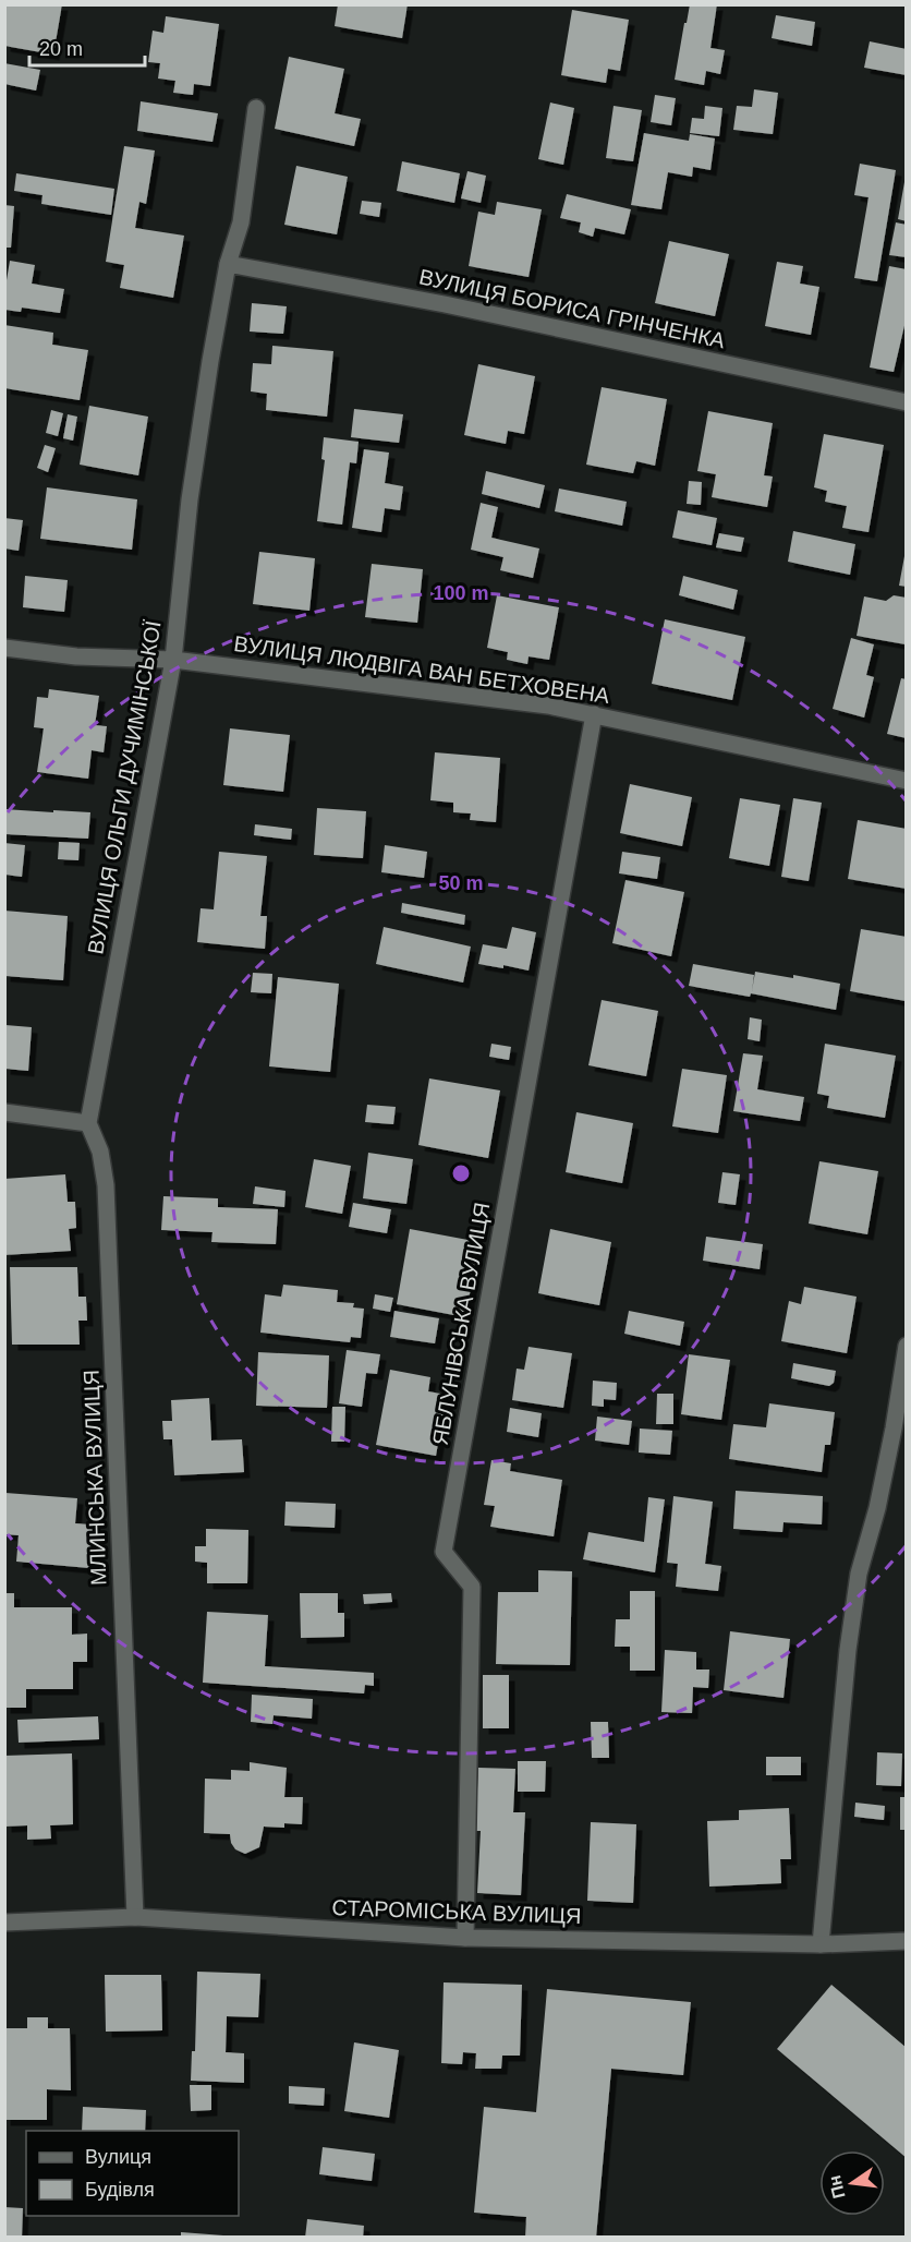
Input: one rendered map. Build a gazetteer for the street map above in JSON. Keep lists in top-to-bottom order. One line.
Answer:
{"streets":{"street":["ВУЛИЦЯ БОРИСА ГРІНЧЕНКА","ВУЛИЦЯ ЛЮДВІГА ВАН БЕТХОВЕНА","ВУЛИЦЯ ОЛЬГИ ДУЧИМІНСЬКОЇ","ЯБЛУНІВСЬКА ВУЛИЦЯ","МЛИНСЬКА ВУЛИЦЯ","СТАРОМІСЬКА ВУЛИЦЯ"]},"crossings":[["ВУЛИЦЯ БОРИСА ГРІНЧЕНКА","ВУЛИЦЯ ОЛЬГИ ДУЧИМІНСЬКОЇ"],["ВУЛИЦЯ ЛЮДВІГА ВАН БЕТХОВЕНА","ВУЛИЦЯ ОЛЬГИ ДУЧИМІНСЬКОЇ"],["ВУЛИЦЯ ЛЮДВІГА ВАН БЕТХОВЕНА","ЯБЛУНІВСЬКА ВУЛИЦЯ"],["ВУЛИЦЯ ОЛЬГИ ДУЧИМІНСЬКОЇ","МЛИНСЬКА ВУЛИЦЯ"],["ЯБЛУНІВСЬКА ВУЛИЦЯ","СТАРОМІСЬКА ВУЛИЦЯ"],["МЛИНСЬКА ВУЛИЦЯ","СТАРОМІСЬКА ВУЛИЦЯ"]],"legend":["Вулиця","Будівля"],"scale_bar":"20 m","north":"left","rings":["100 m","50 m"]}
